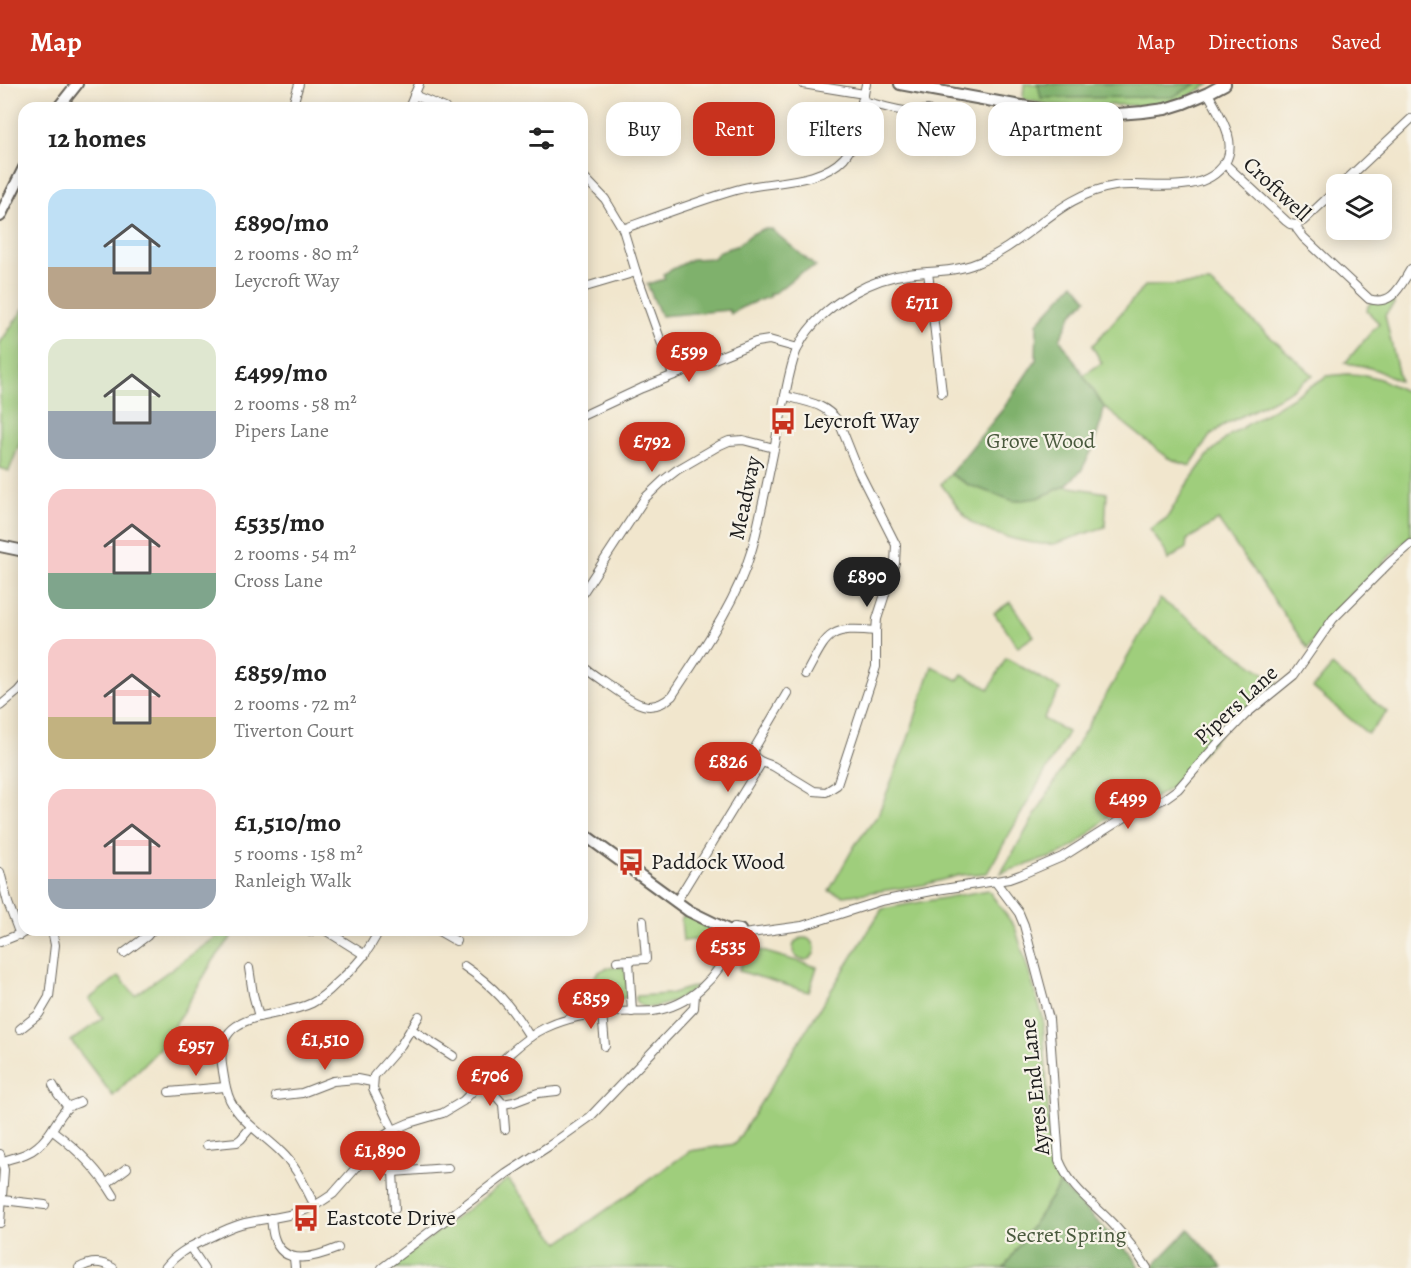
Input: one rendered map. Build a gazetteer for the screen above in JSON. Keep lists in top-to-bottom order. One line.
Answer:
{"streets":{"street":["Croftwell","Meadway","Pipers Lane","Ayres End Lane"]},"crossings":[["Croftwell","Meadway"],["Pipers Lane","Ayres End Lane"]],"parks":["Grove Wood","Secret Spring"],"places":{"bus stop":["Leycroft Way","Paddock Wood","Eastcote Drive"]},"page":{"header":"Map","nav":["Map","Directions","Saved"],"chip":["Buy","Rent","Filters","New","Apartment"],"heading":"12 homes","list":[{"name":"£890/mo","note":"2 rooms · 80 m² · Leycroft Way"},{"name":"£499/mo","note":"2 rooms · 58 m² · Pipers Lane"},{"name":"£535/mo","note":"2 rooms · 54 m² · Cross Lane"},{"name":"£859/mo","note":"2 rooms · 72 m² · Tiverton Court"},{"name":"£1,510/mo","note":"5 rooms · 158 m² · Ranleigh Walk"}],"price":["£711","£599","£792","£890","£826","£499","£535","£859","£1,510","£957","£706","£1,890"]}}
